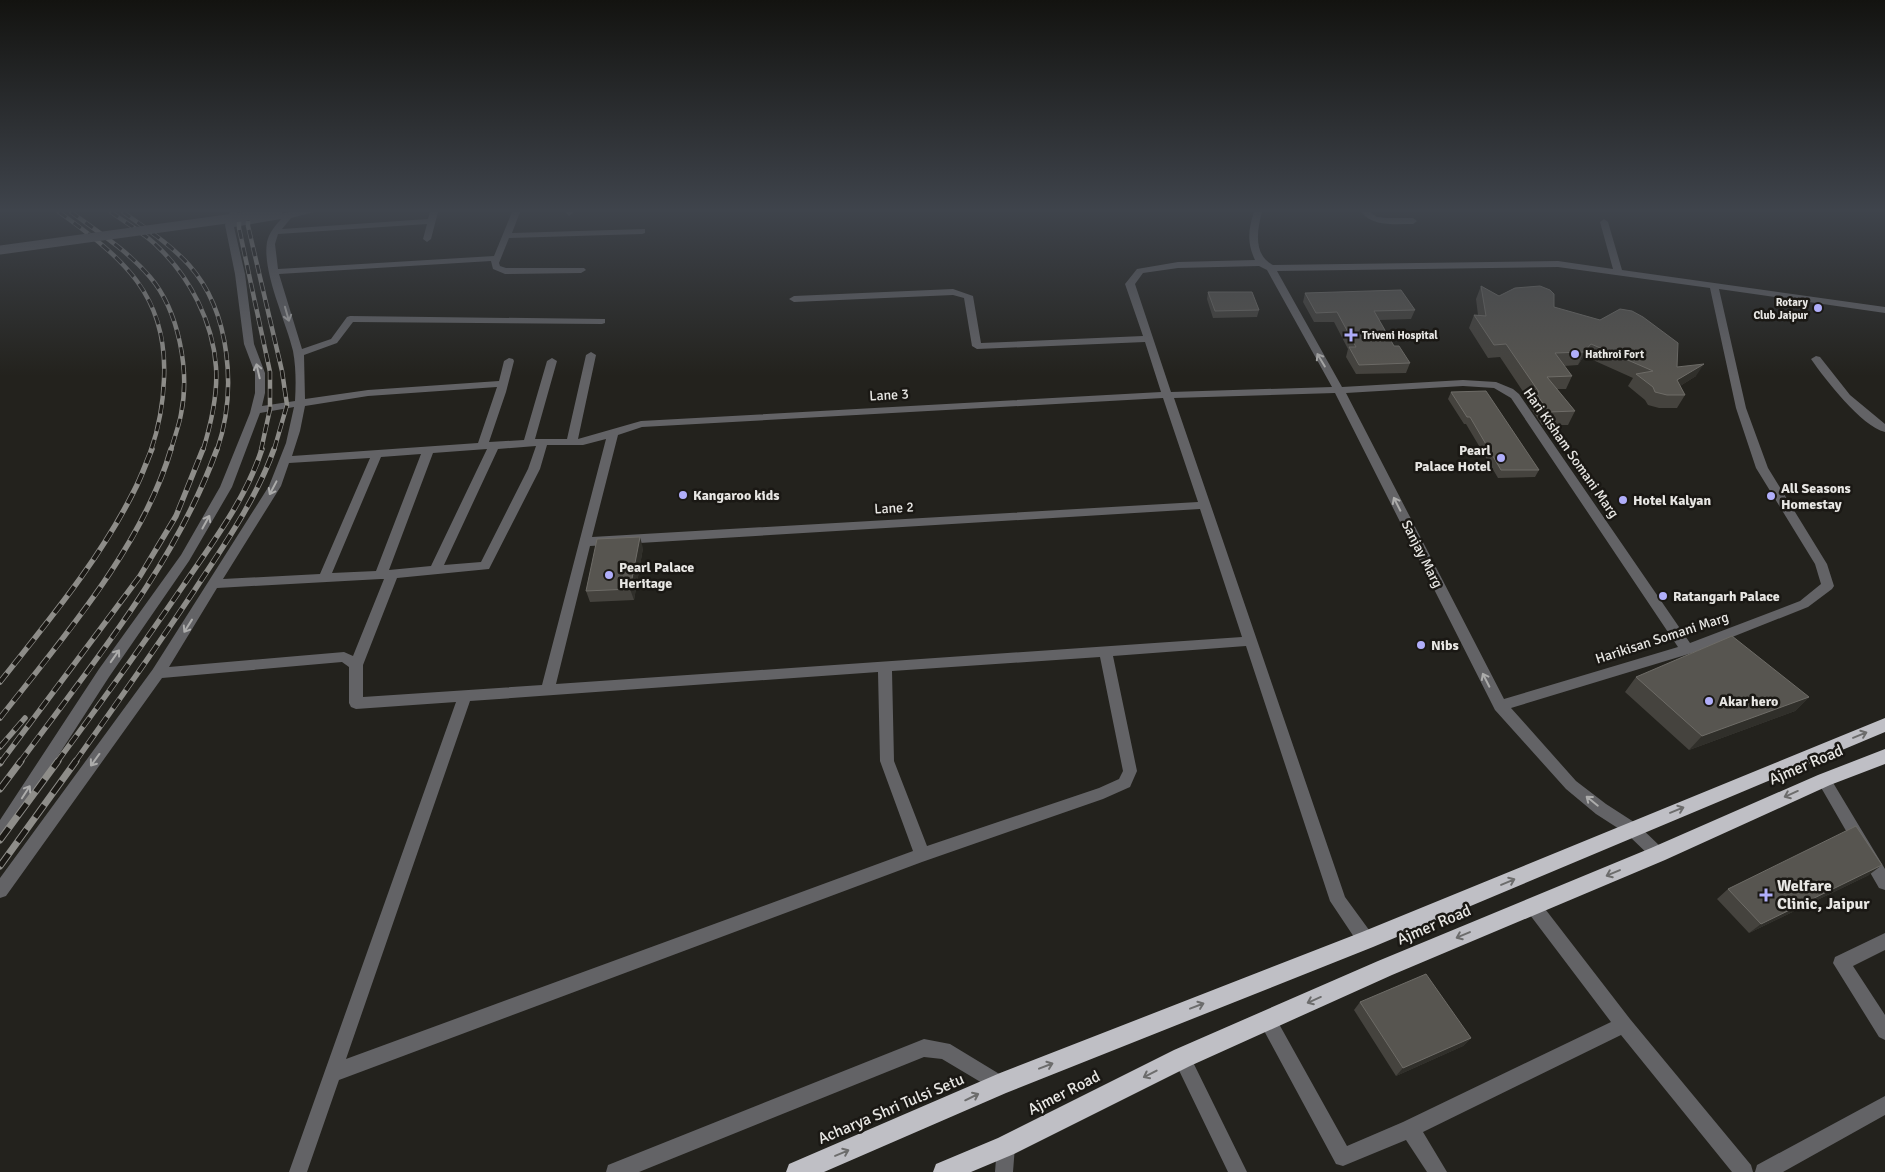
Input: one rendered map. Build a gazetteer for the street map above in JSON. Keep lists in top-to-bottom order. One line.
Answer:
{"streets":{"highway":["Ajmer Road","Acharya Shri Tulsi Setu"],"street":["Lane 3","Hari Kisham Somani Marg","Lane 2","Sanjay Marg","Harikisan Somani Marg"]},"crossings":[["Lane 3","Hari Kisham Somani Marg"],["Hari Kisham Somani Marg","Sanjay Marg"],["Hari Kisham Somani Marg","Harikisan Somani Marg"],["Sanjay Marg","Harikisan Somani Marg"],["Sanjay Marg","Ajmer Road"],["Ajmer Road","Acharya Shri Tulsi Setu"]],"one_way":["Sanjay Marg","Acharya Shri Tulsi Setu"],"places":{"other":["Rotary Club Jaipur","Hathroi Fort","Pearl Palace Hotel","Kangaroo kids","All Seasons Homestay","Hotel Kalyan","Pearl Palace Heritage","Ratangarh Palace","Nibs","Akar hero"],"health":["Triveni Hospital","Welfare Clinic, Jaipur"]}}
